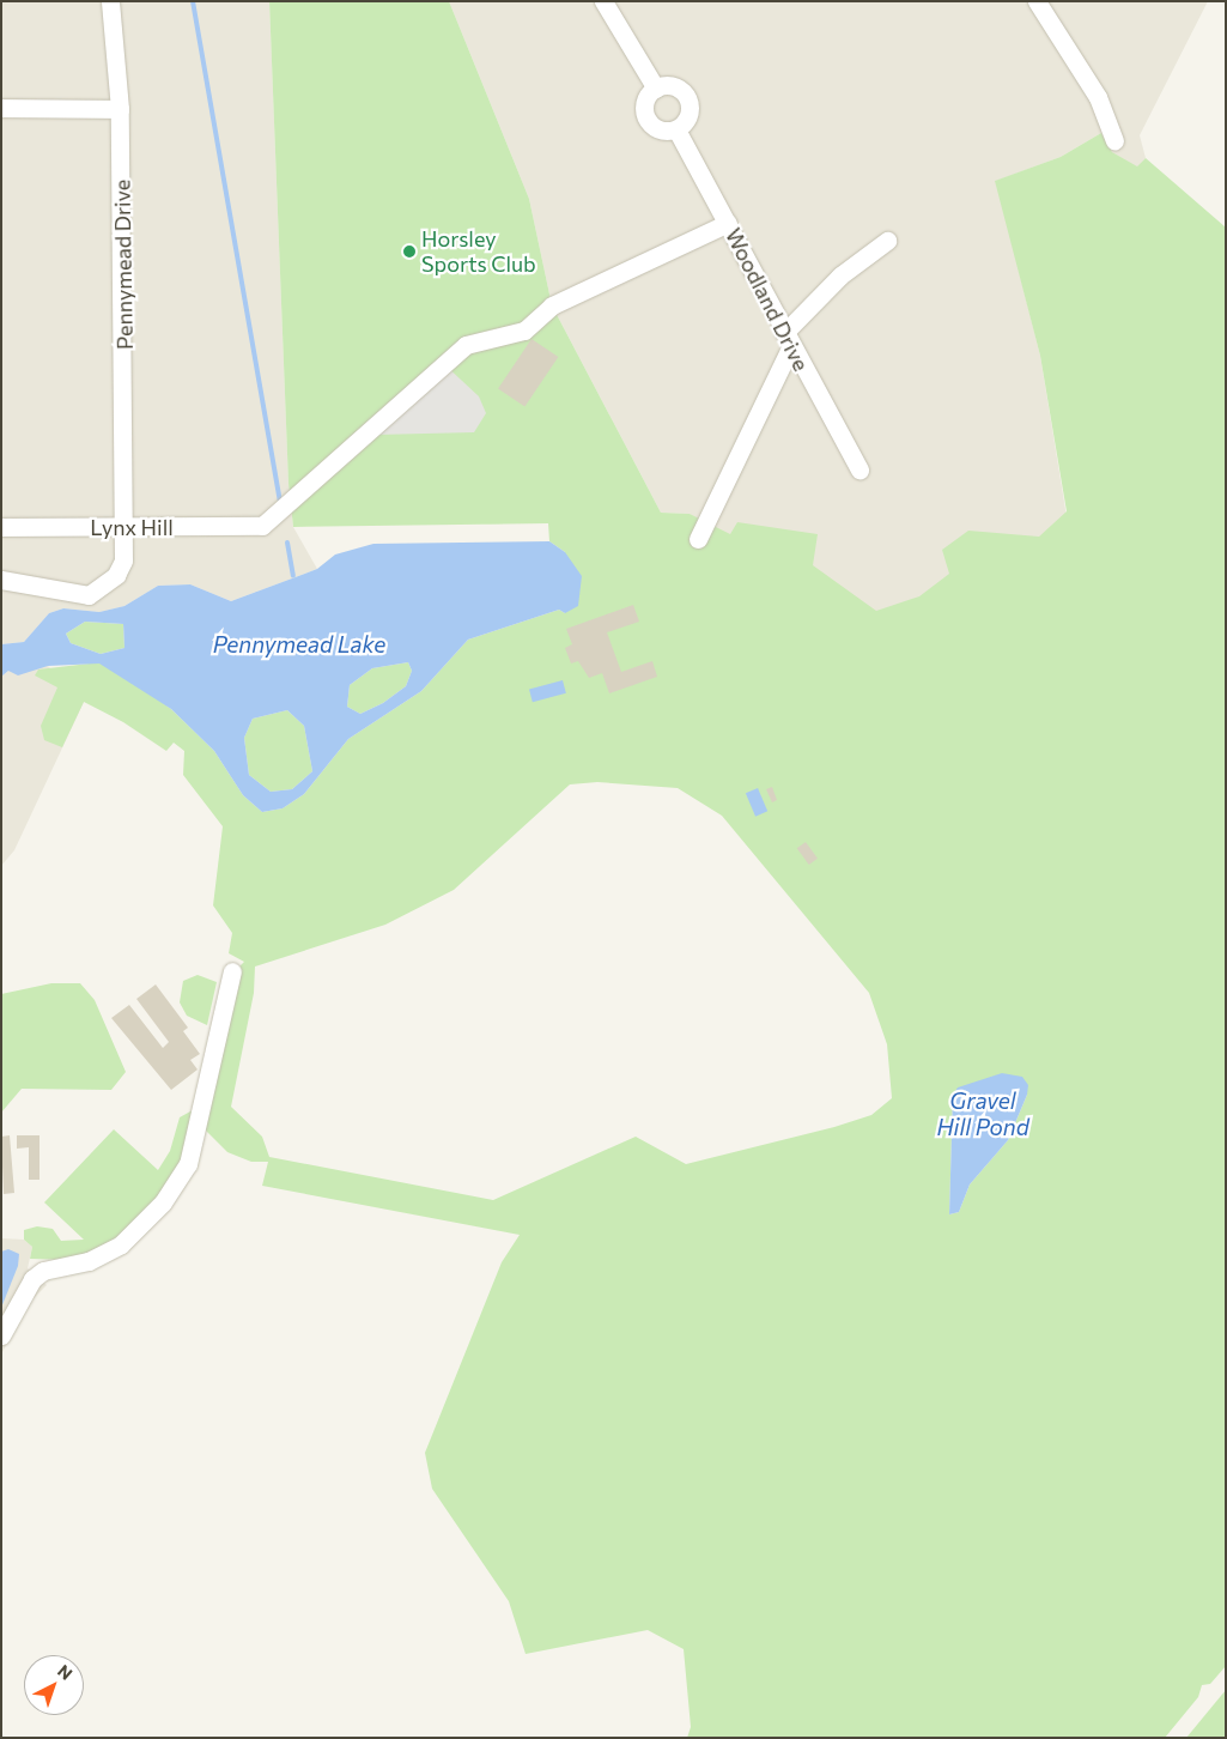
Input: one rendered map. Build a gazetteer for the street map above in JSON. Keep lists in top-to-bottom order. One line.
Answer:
{"streets":{"street":["Pennymead Drive","Woodland Drive","Lynx Hill"]},"crossings":[["Pennymead Drive","Lynx Hill"],["Woodland Drive","Lynx Hill"]],"water":["Pennymead Lake","Gravel Hill Pond"],"places":["Horsley Sports Club"],"north":"top right"}
